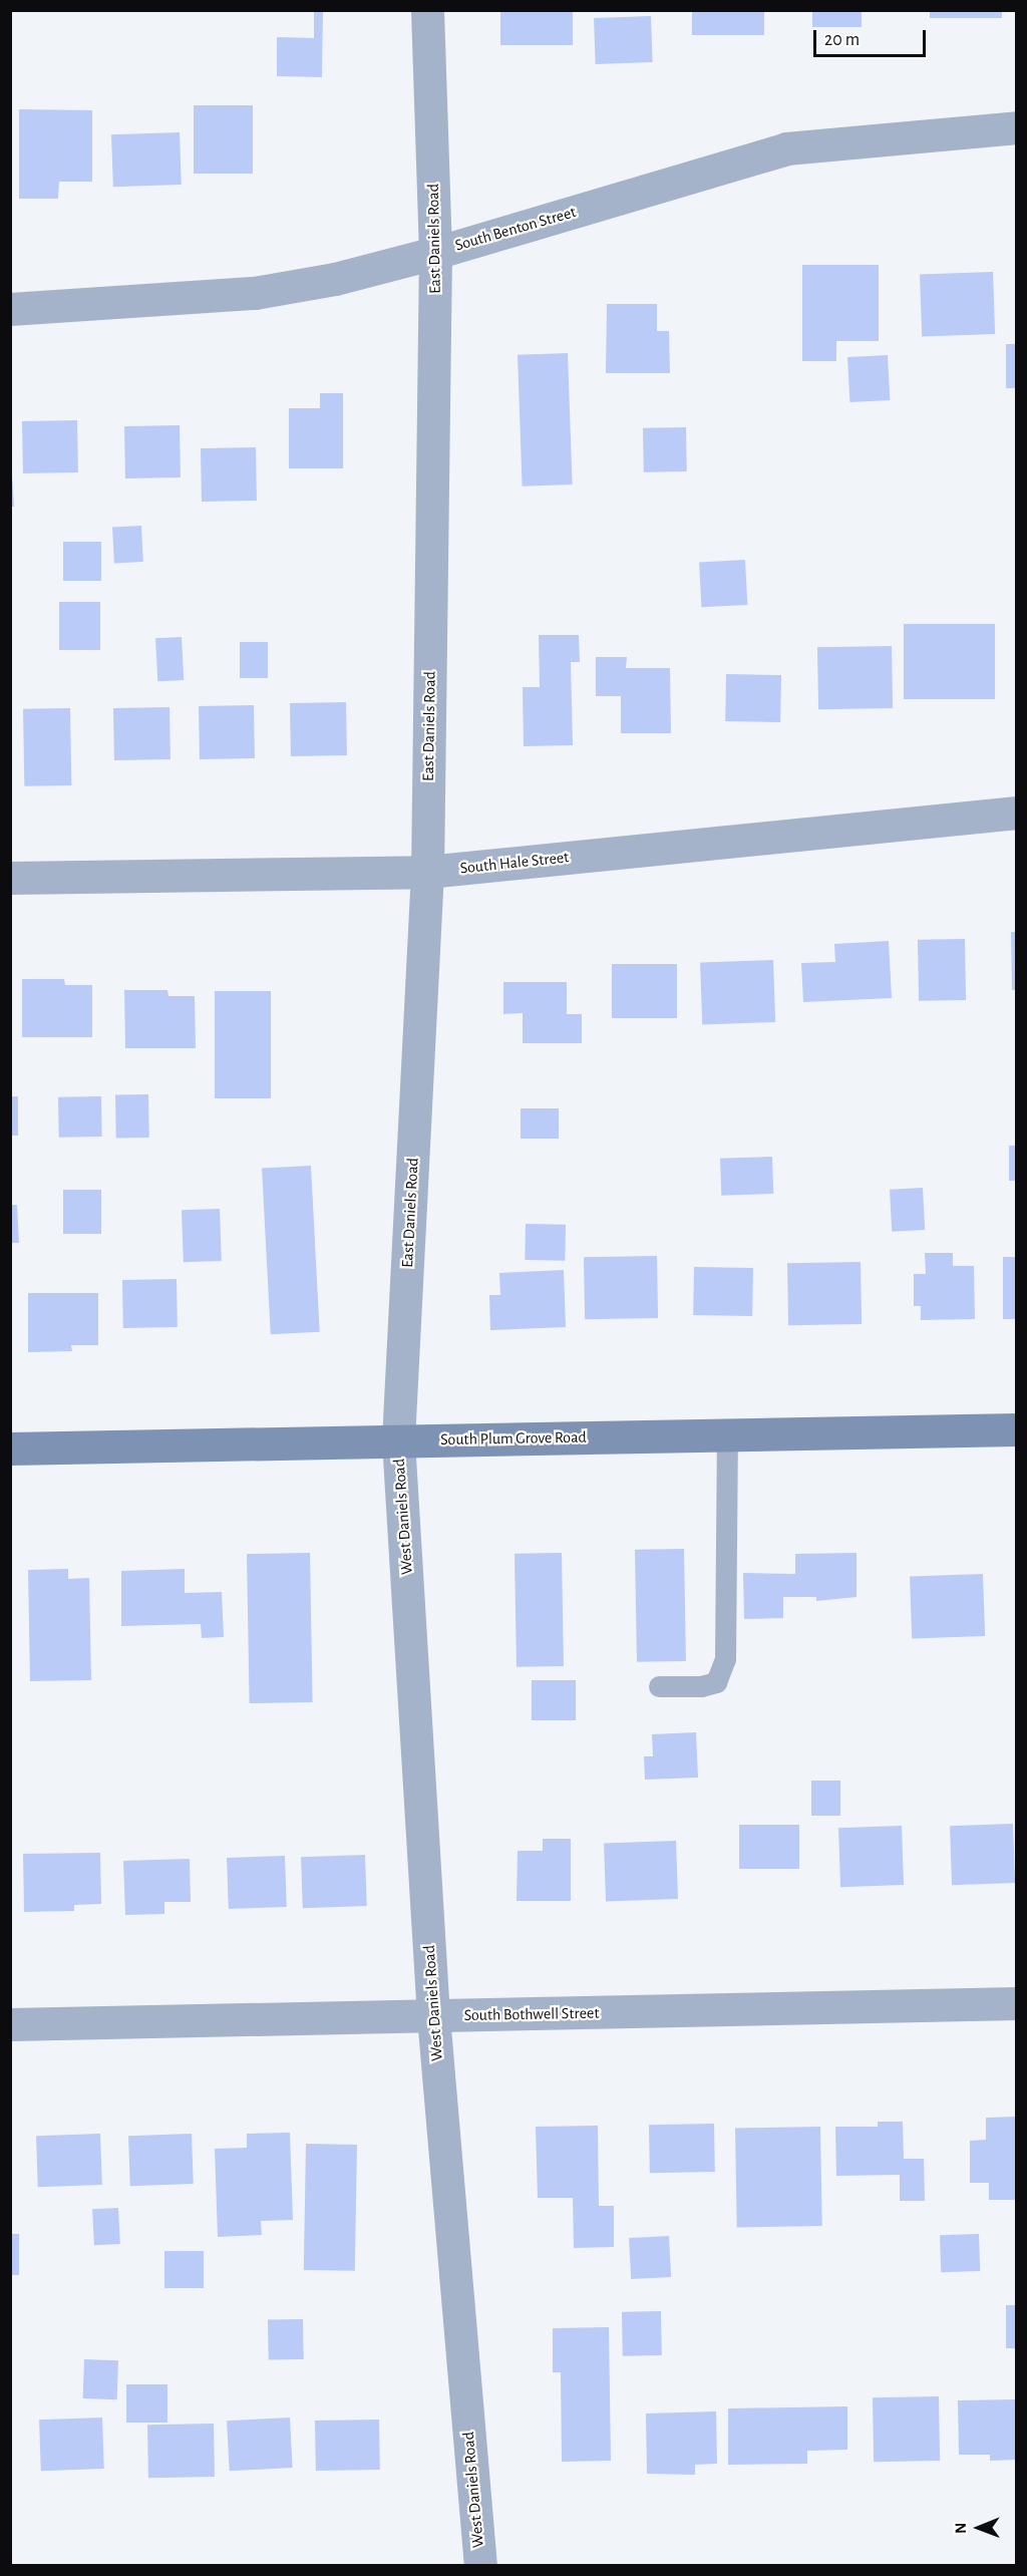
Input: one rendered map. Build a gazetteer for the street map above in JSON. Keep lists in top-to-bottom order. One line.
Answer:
{"streets":{"main road":["South Plum Grove Road"],"street":["South Benton Street","East Daniels Road","South Hale Street","West Daniels Road","South Bothwell Street"]},"crossings":[["South Benton Street","East Daniels Road"],["East Daniels Road","South Hale Street"],["East Daniels Road","South Plum Grove Road"],["East Daniels Road","West Daniels Road"],["South Plum Grove Road","West Daniels Road"],["West Daniels Road","South Bothwell Street"]],"scale_bar":"20 m","north":"left"}
